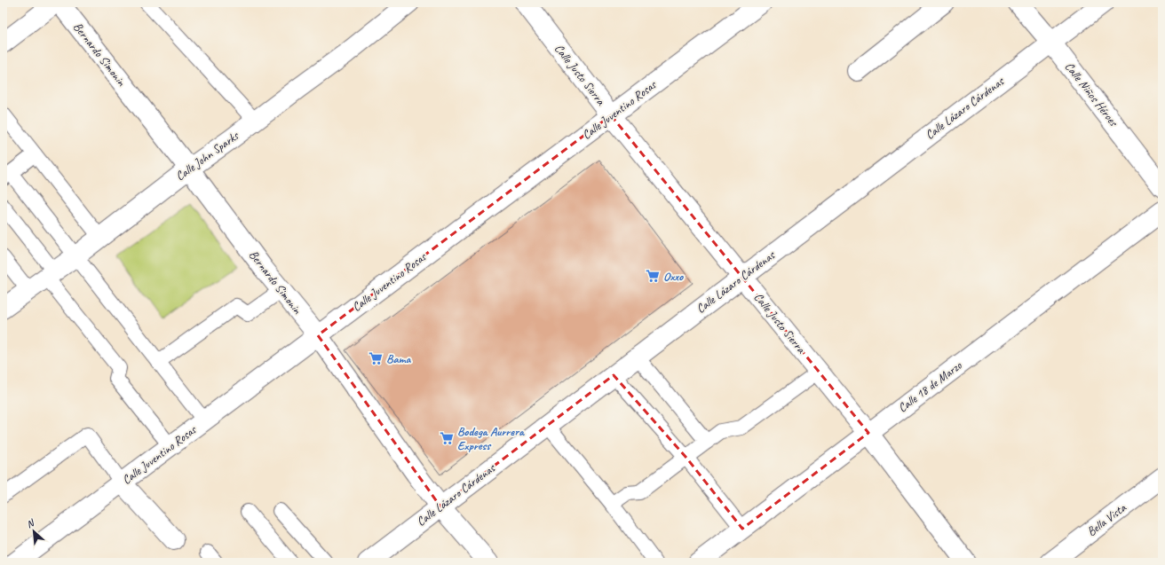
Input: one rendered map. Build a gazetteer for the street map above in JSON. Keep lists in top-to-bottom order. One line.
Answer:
{"streets":{"street":["Bernardo Simonin","Calle Justo Sierra","Calle Niños Héroes","Calle Lázaro Cárdenas","Calle Juventino Rosas","Calle John Sparks","Calle 18 de Marzo","Bella Vista"]},"crossings":[["Bernardo Simonin","Calle Lázaro Cárdenas"],["Bernardo Simonin","Calle Juventino Rosas"],["Bernardo Simonin","Calle John Sparks"],["Calle Justo Sierra","Calle Lázaro Cárdenas"],["Calle Justo Sierra","Calle Juventino Rosas"],["Calle Justo Sierra","Calle 18 de Marzo"],["Calle Niños Héroes","Calle Lázaro Cárdenas"]],"places":{"supermarket":["Oxxo","Bama","Bodega Aurrera Express"]},"north":"top left"}
